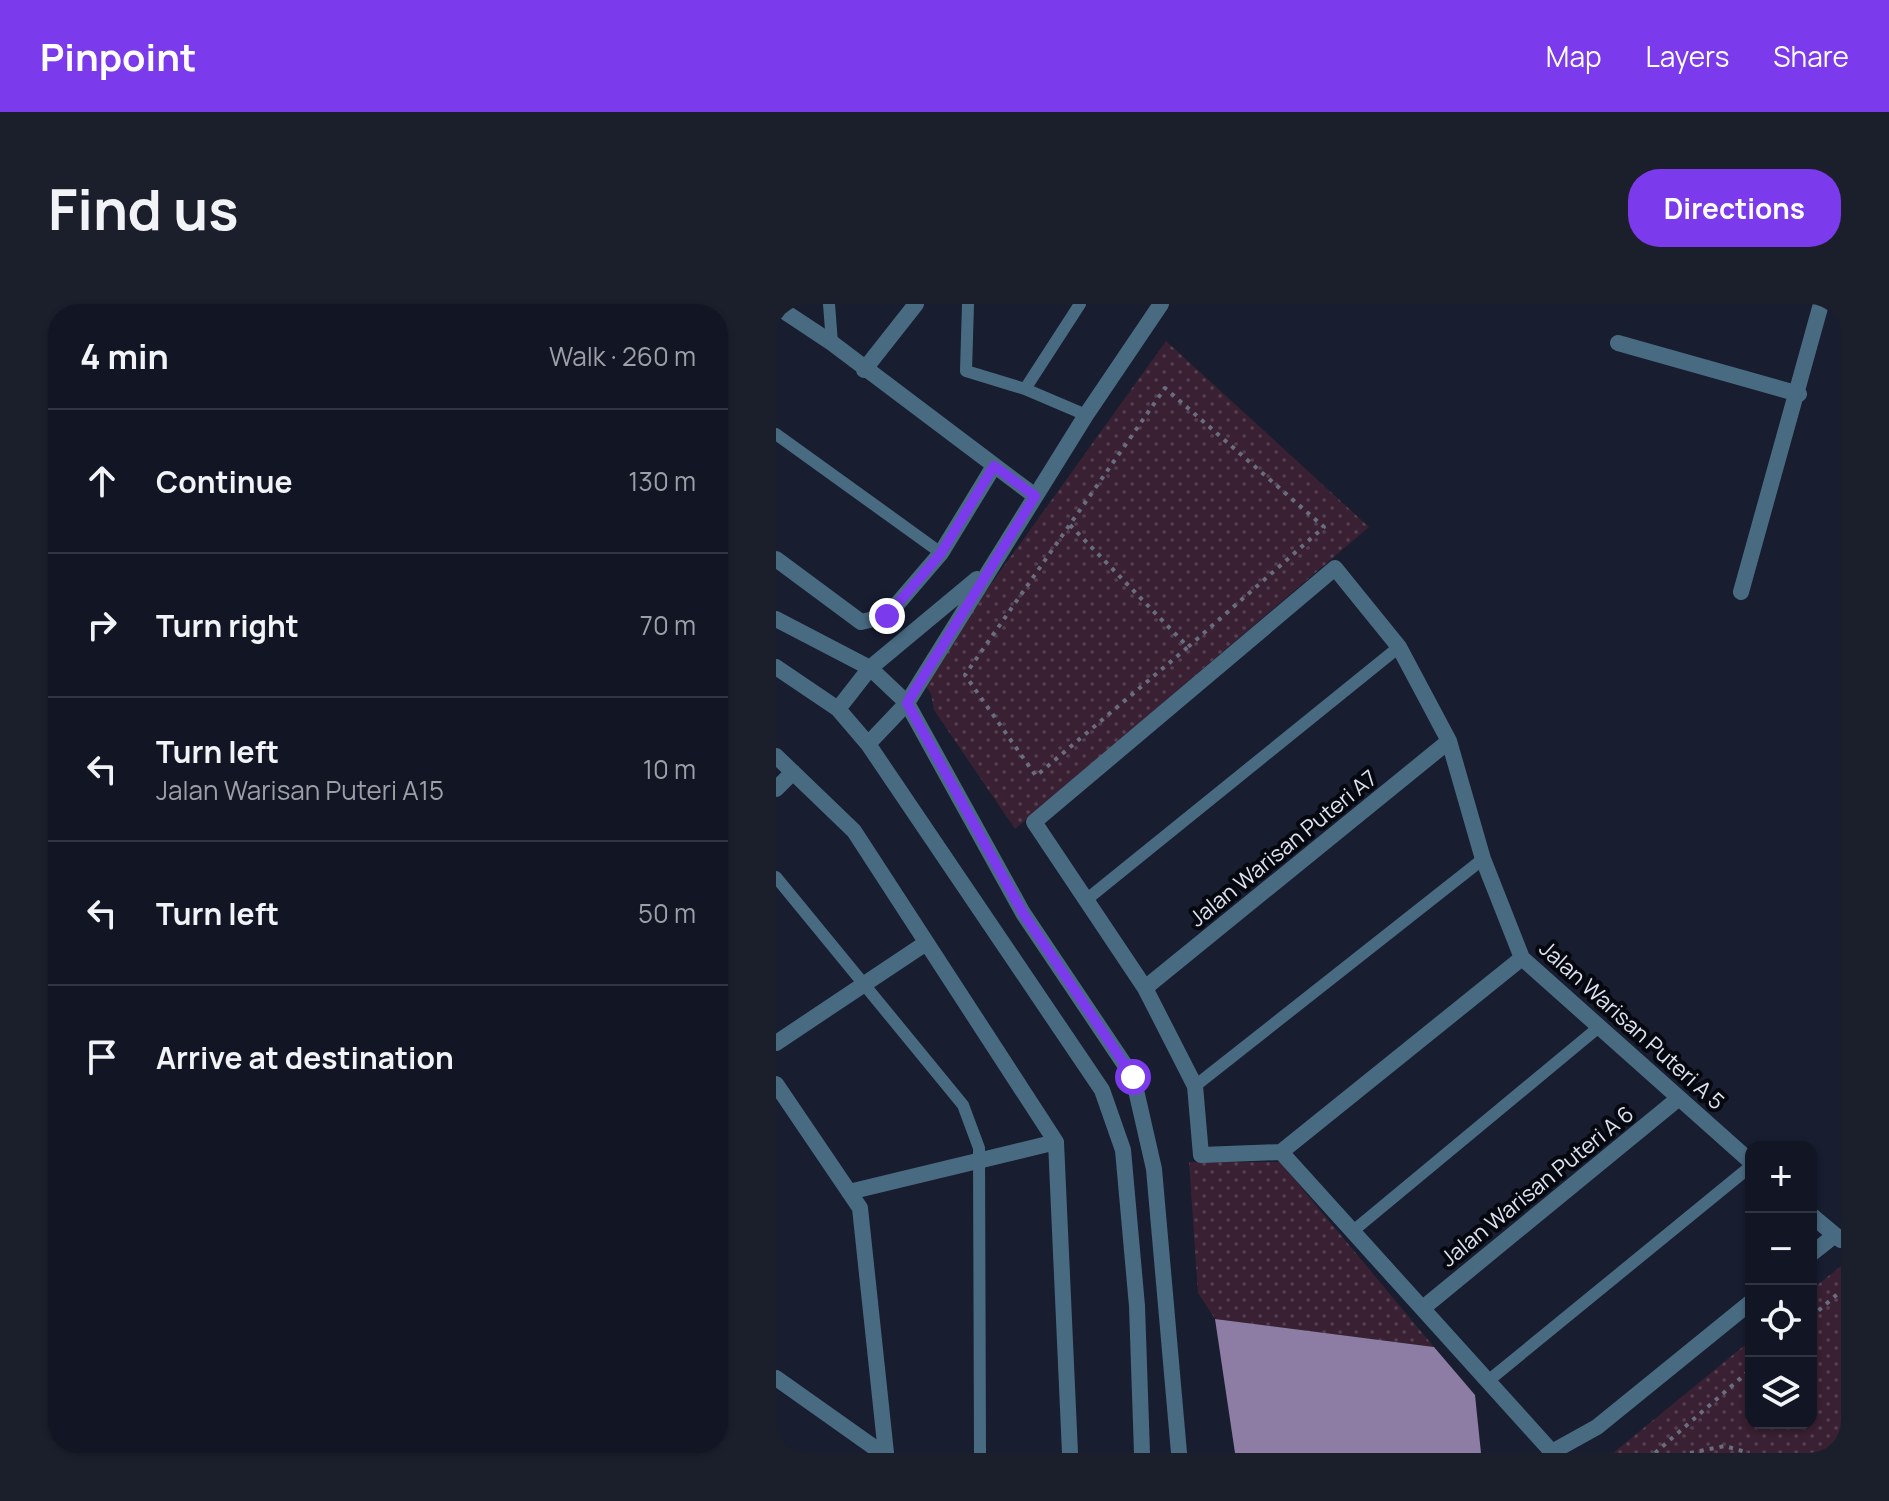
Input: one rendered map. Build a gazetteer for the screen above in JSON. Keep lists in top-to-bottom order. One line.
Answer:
{"streets":{"street":["Jalan Warisan Puteri A7","Jalan Warisan Puteri A 5","Jalan Warisan Puteri A 6"]},"crossings":[["Jalan Warisan Puteri A7","Jalan Warisan Puteri A 5"],["Jalan Warisan Puteri A 5","Jalan Warisan Puteri A 6"]],"page":{"header":"Pinpoint","nav":["Map","Layers","Share"],"buttons":"Directions","title":"Find us","heading":["4 min","Walk · 260 m"],"list":[["Continue","130 m"],["Turn right","70 m"],["Turn left","Jalan Warisan Puteri A15","10 m"],["Turn left","50 m"],"Arrive at destination"],"map_buttons":["+","−"]}}
